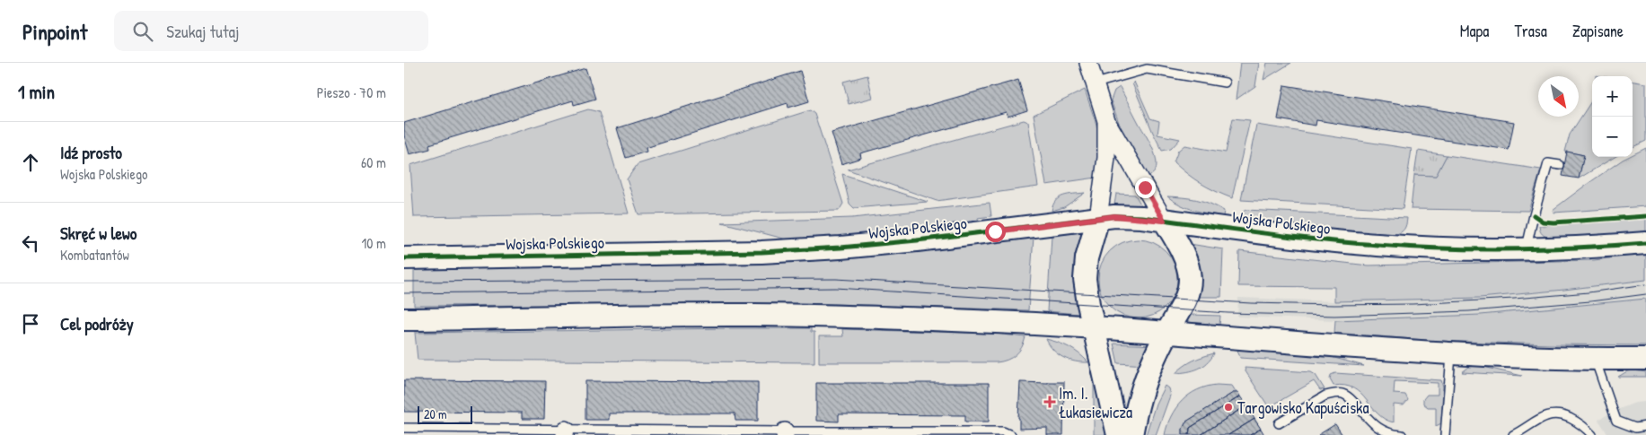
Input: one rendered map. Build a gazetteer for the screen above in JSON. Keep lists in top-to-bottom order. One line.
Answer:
{"streets":{"street":["Wojska Polskiego"]},"places":{"health":["Im. I. Łukasiewicza"],"other":["Targowisko Kapuściska"]},"scale_bar":"20 m","north":"bottom right","page":{"header":"Pinpoint","search":"Szukaj tutaj","nav":["Mapa","Trasa","Zapisane"],"heading":["1 min","Pieszo · 70 m"],"map_buttons":["+","−"],"list":[["Idź prosto","Wojska Polskiego","60 m"],["Skręć w lewo","Kombatantów","10 m"],"Cel podróży"],"scale":"20 m"}}
